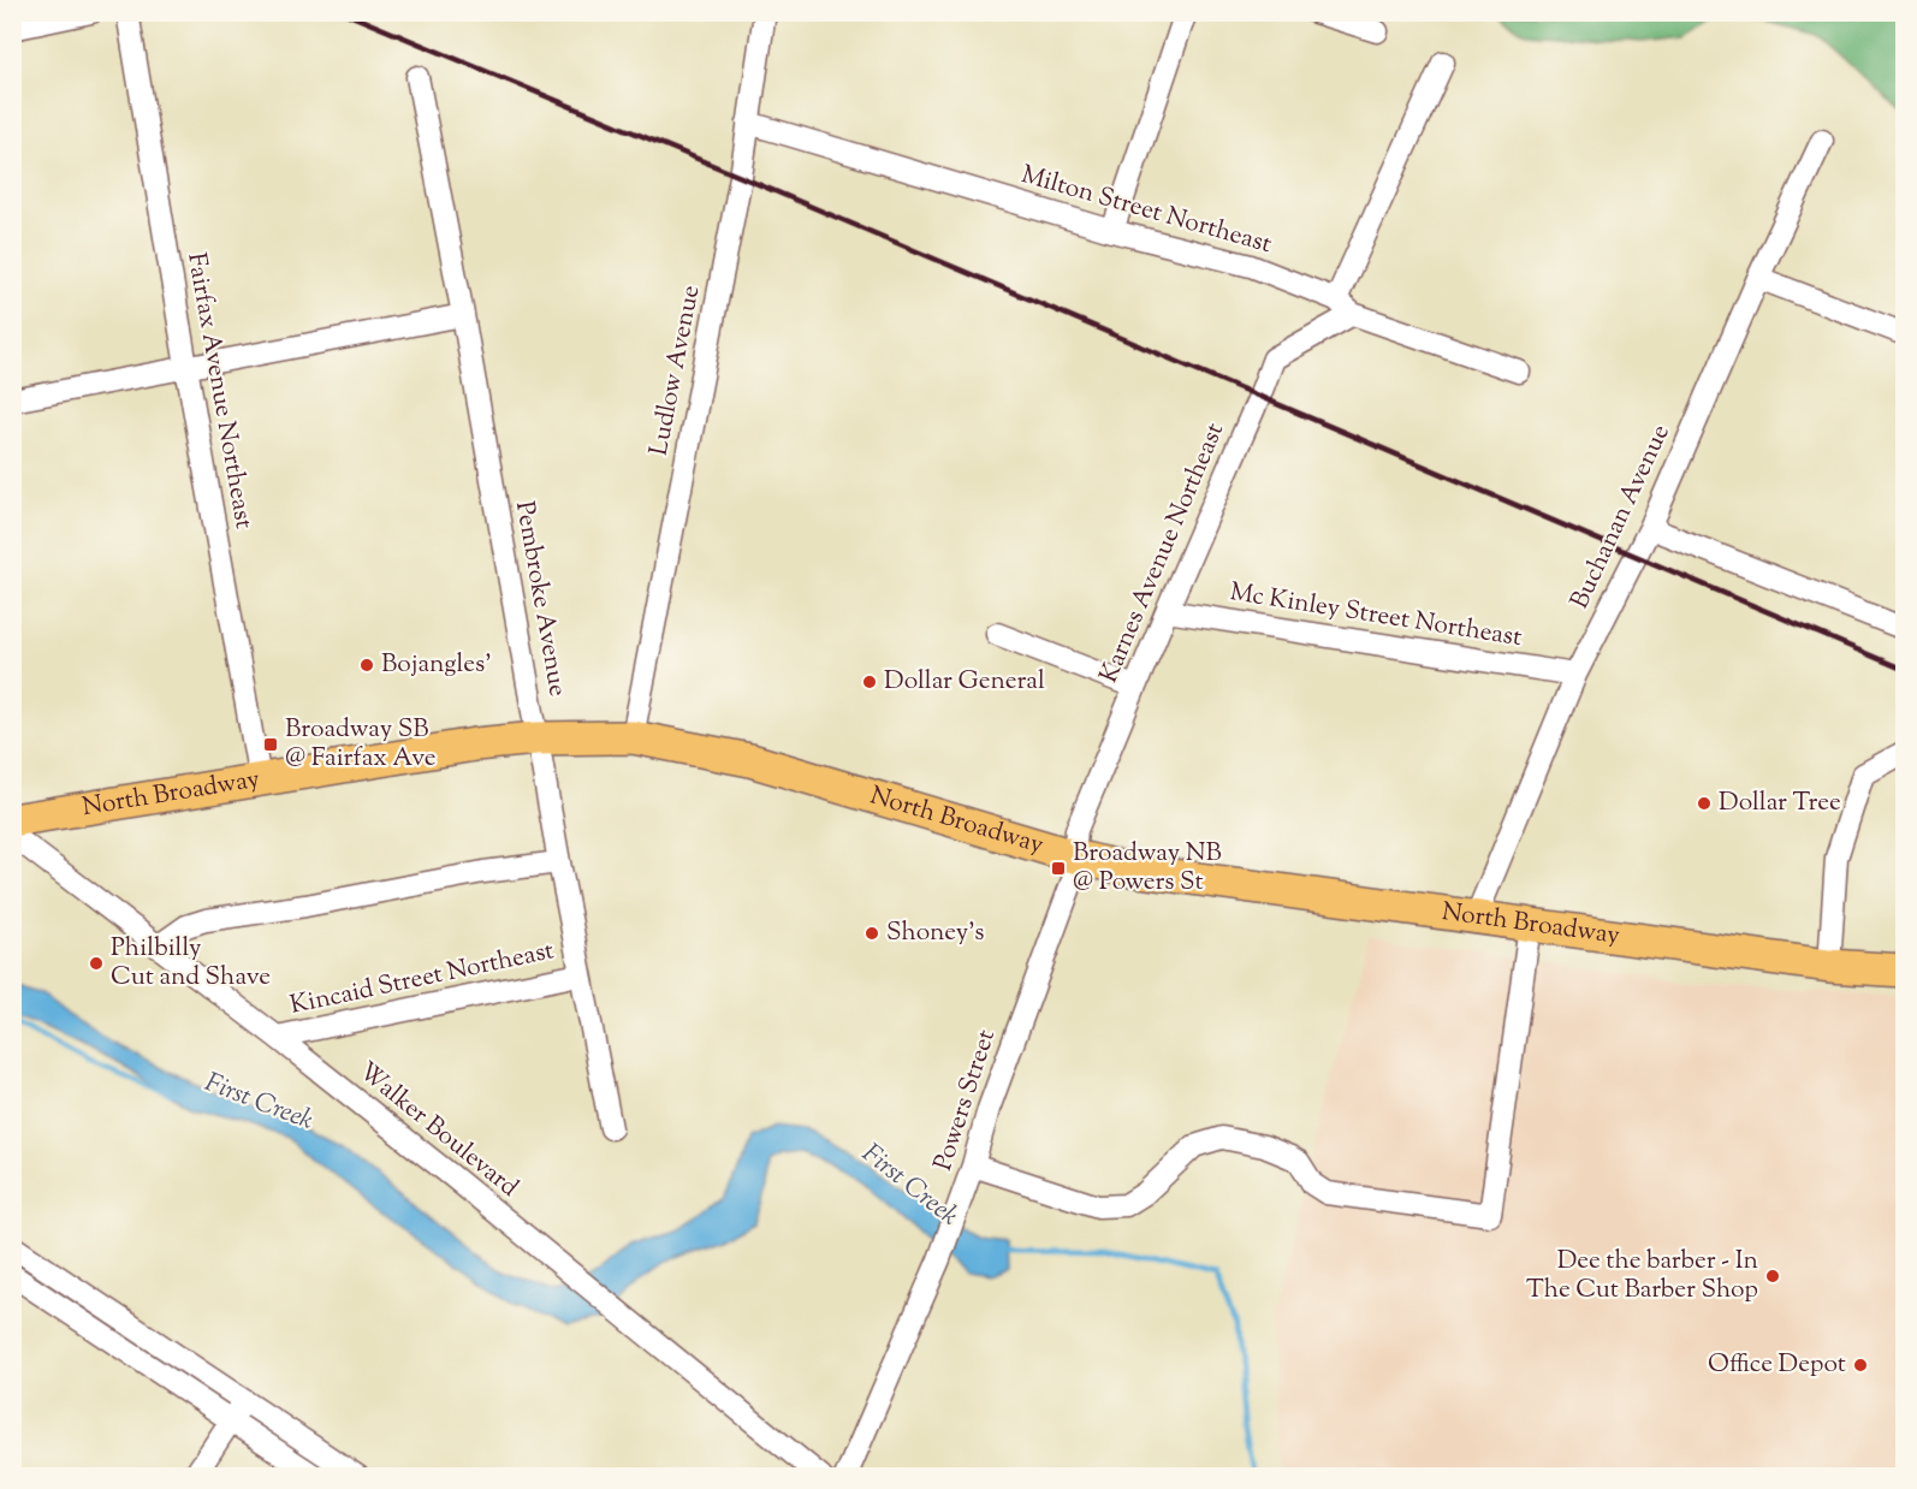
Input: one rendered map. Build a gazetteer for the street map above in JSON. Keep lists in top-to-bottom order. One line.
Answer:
{"streets":{"main road":["North Broadway"],"street":["Milton Street Northeast","Ludlow Avenue","Fairfax Avenue Northeast","Buchanan Avenue","Karnes Avenue Northeast","Pembroke Avenue","Mc Kinley Street Northeast","Kincaid Street Northeast","Powers Street","Walker Boulevard"]},"crossings":[["Milton Street Northeast","Ludlow Avenue"],["Milton Street Northeast","Karnes Avenue Northeast"],["Ludlow Avenue","North Broadway"],["Fairfax Avenue Northeast","North Broadway"],["Buchanan Avenue","Mc Kinley Street Northeast"],["Buchanan Avenue","North Broadway"],["Karnes Avenue Northeast","Mc Kinley Street Northeast"],["Karnes Avenue Northeast","North Broadway"],["Karnes Avenue Northeast","Powers Street"],["Pembroke Avenue","North Broadway"],["Pembroke Avenue","Kincaid Street Northeast"],["North Broadway","Powers Street"],["Kincaid Street Northeast","Walker Boulevard"]],"water":["First Creek"],"places":{"other":["Bojangles'","Dollar General","Dollar Tree","Shoney's","Philbilly Cut and Shave","Dee the barber - In The Cut Barber Shop","Office Depot"],"transit":["Broadway SB @ Fairfax Ave","Broadway NB @ Powers St"]}}
